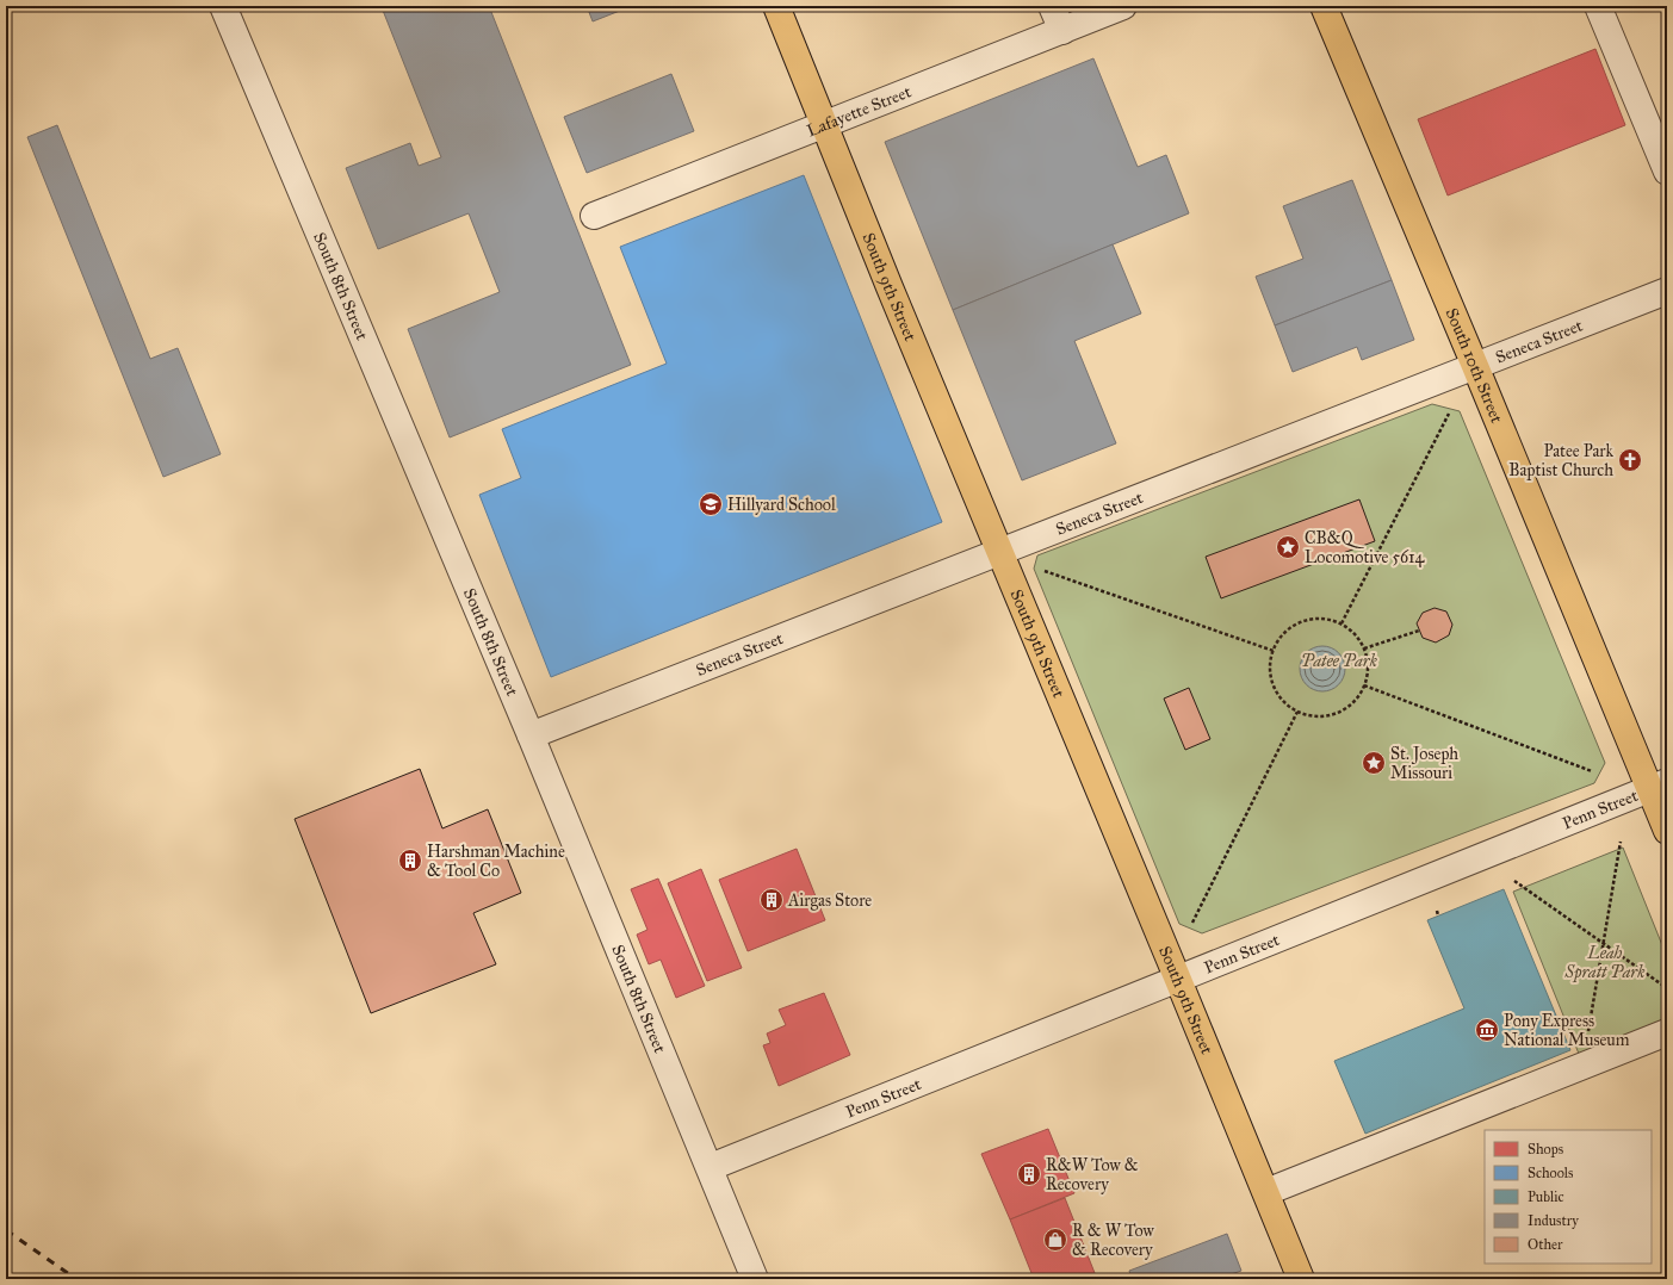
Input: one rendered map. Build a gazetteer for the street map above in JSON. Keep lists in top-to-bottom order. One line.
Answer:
{"streets":{"main road":["South 9th Street","South 10th Street"],"street":["Lafayette Street","South 8th Street","Seneca Street","Penn Street"]},"crossings":[["Lafayette Street","South 9th Street"],["South 8th Street","Seneca Street"],["South 8th Street","Penn Street"],["South 9th Street","Seneca Street"],["South 9th Street","Penn Street"],["Seneca Street","South 10th Street"],["South 10th Street","Penn Street"]],"parks":["Patee Park","Leah Spratt Park"],"places":{"church":["Patee Park Baptist Church"],"school or university":["Hillyard School"],"place":["CB&Q Locomotive 5614","St. Joseph Missouri"],"building":["Harshman Machine & Tool Co","Airgas Store","R&W Tow & Recovery"],"museum":["Pony Express National Museum"],"shop":["R & W Tow & Recovery"]},"legend":["Shops","Schools","Public","Industry","Other"]}
